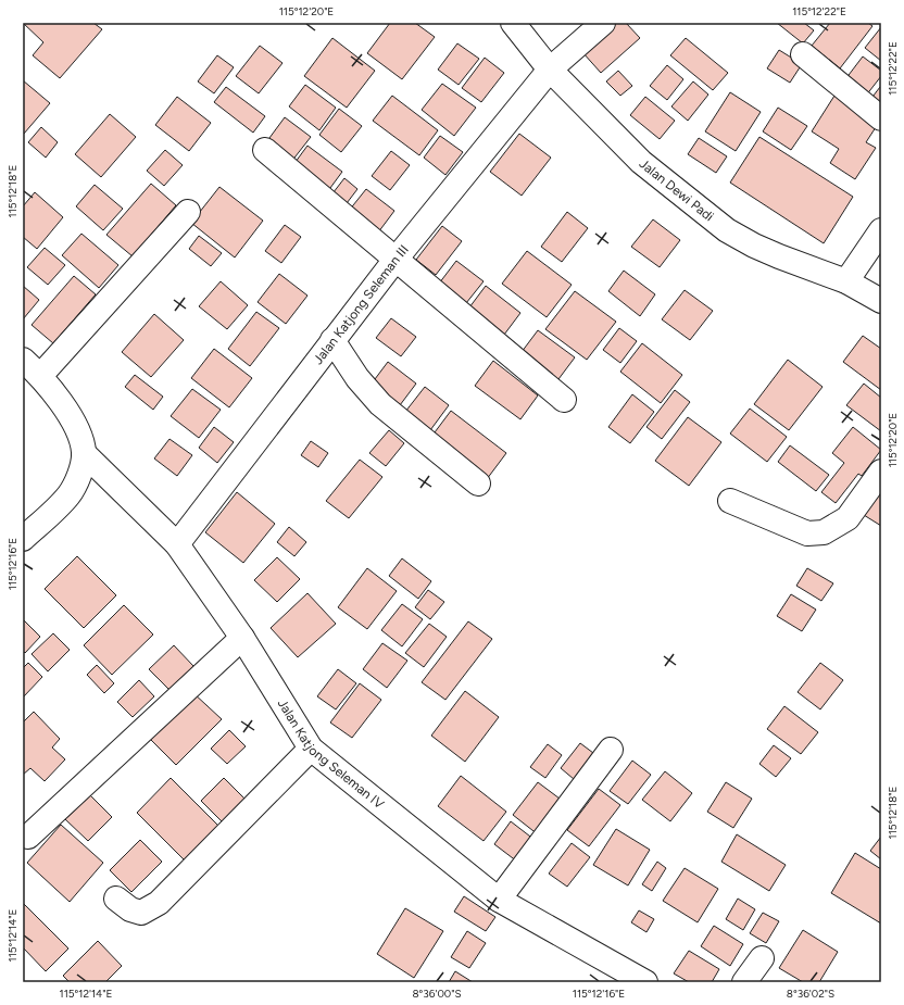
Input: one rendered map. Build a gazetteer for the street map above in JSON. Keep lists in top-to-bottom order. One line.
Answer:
{"streets":{"street":["Jalan Dewi Padi","Jalan Katjong Seleman III","Jalan Katjong Seleman IV"]},"crossings":[["Jalan Dewi Padi","Jalan Katjong Seleman III"],["Jalan Katjong Seleman III","Jalan Katjong Seleman IV"]],"coordinates":["115°12'20\"E","115°12'22\"E","115°12'18\"E","115°12'16\"E","115°12'14\"E","8°36'00\"S","8°36'02\"S"]}
